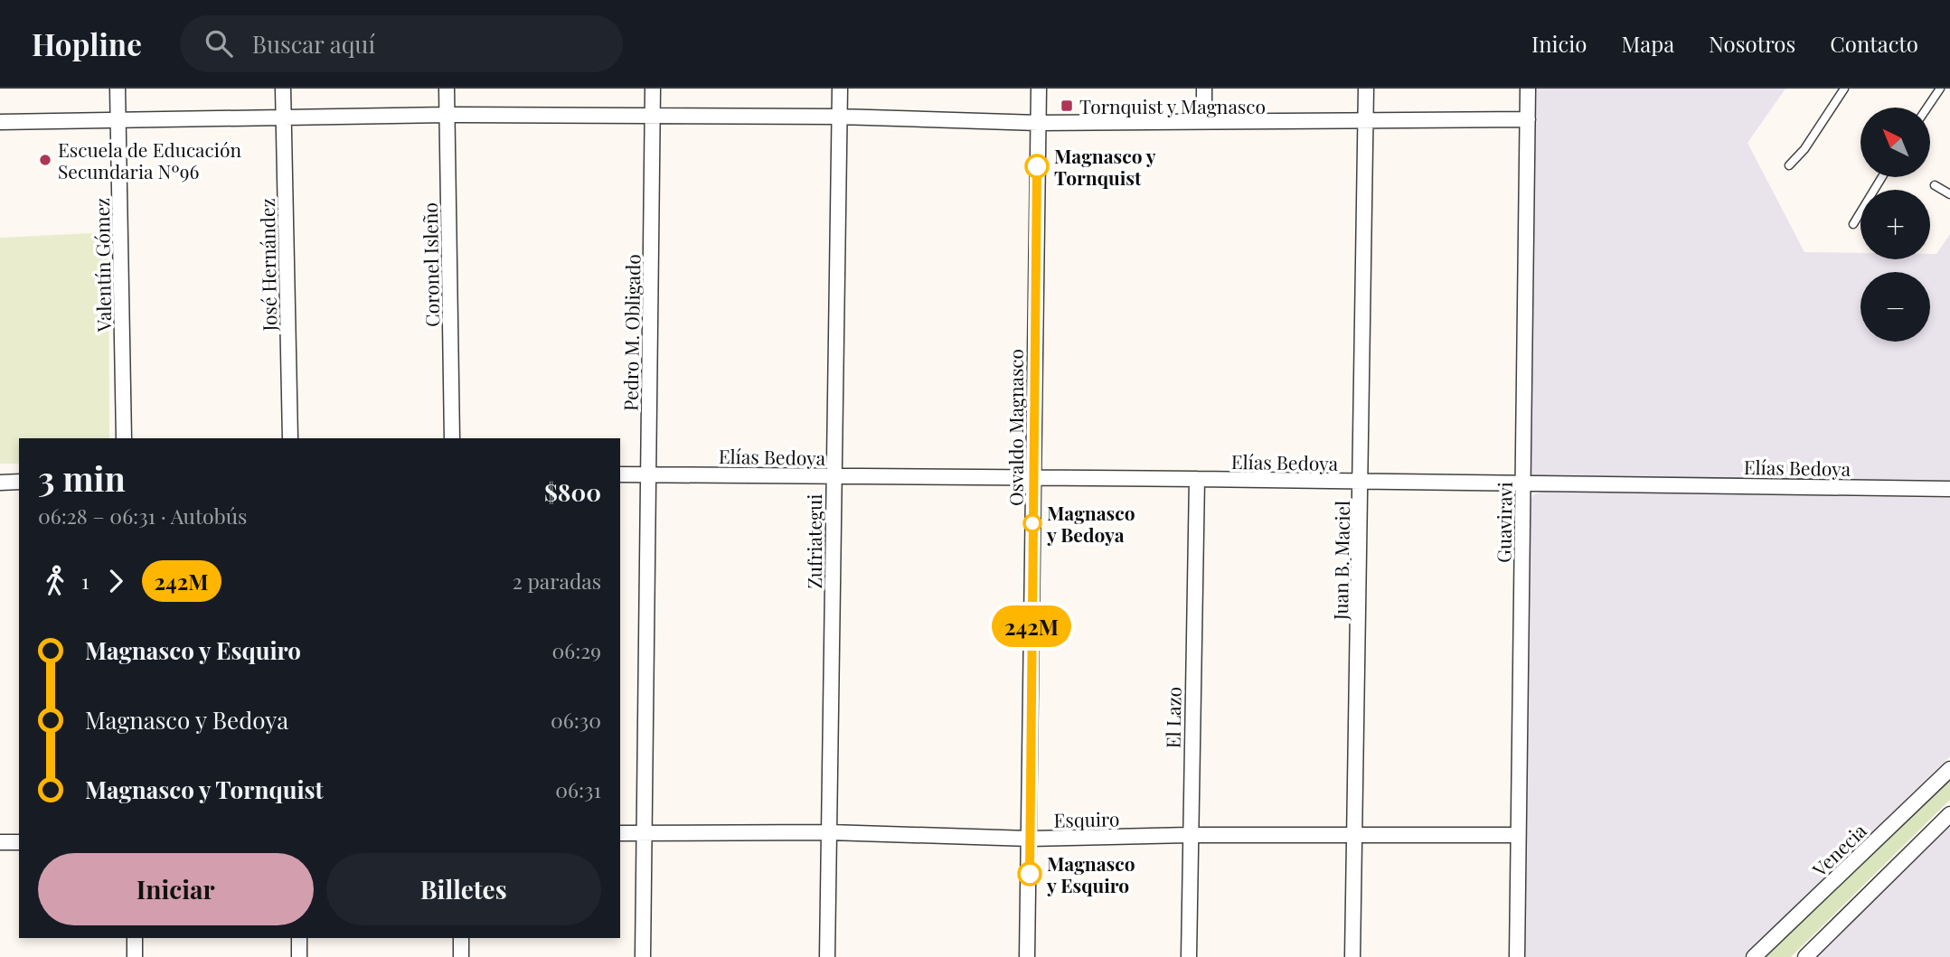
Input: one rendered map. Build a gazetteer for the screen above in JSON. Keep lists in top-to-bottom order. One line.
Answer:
{"streets":{"street":["Valentín Gómez","José Hernández","Coronel Isleño","Pedro M. Obligado","Osvaldo Magnasco","Elías Bedoya","Guaviravi","Zufriategui","Juan B. Maciel","El Lazo","Esquiro","Venecia"]},"crossings":[["Pedro M. Obligado","Elías Bedoya"],["Pedro M. Obligado","Esquiro"],["Osvaldo Magnasco","Elías Bedoya"],["Osvaldo Magnasco","Esquiro"],["Elías Bedoya","Guaviravi"],["Elías Bedoya","Zufriategui"],["Elías Bedoya","Juan B. Maciel"],["Elías Bedoya","El Lazo"],["Guaviravi","Esquiro"],["Zufriategui","Esquiro"],["Juan B. Maciel","Esquiro"],["El Lazo","Esquiro"]],"places":{"transit":["Tornquist y Magnasco"],"other":["Escuela de Educación Secundaria Nº96","Magnasco y Tornquist","Magnasco y Bedoya","Magnasco y Esquiro"]},"lines":["bus line 242M"],"north":"top left","page":{"header":"Hopline","search":"Buscar aquí","nav":["Inicio","Mapa","Nosotros","Contacto"],"on_map":"242M","map_buttons":["+","−"],"heading":["3 min","06:28 – 06:31 · Autobús","$800"],"legs":["1","242M","2 paradas"],"list":[{"name":"Magnasco y Esquiro","value":"06:29"},{"name":"Magnasco y Bedoya","value":"06:30"},{"name":"Magnasco y Tornquist","value":"06:31"}],"buttons":["Iniciar","Billetes"]}}
